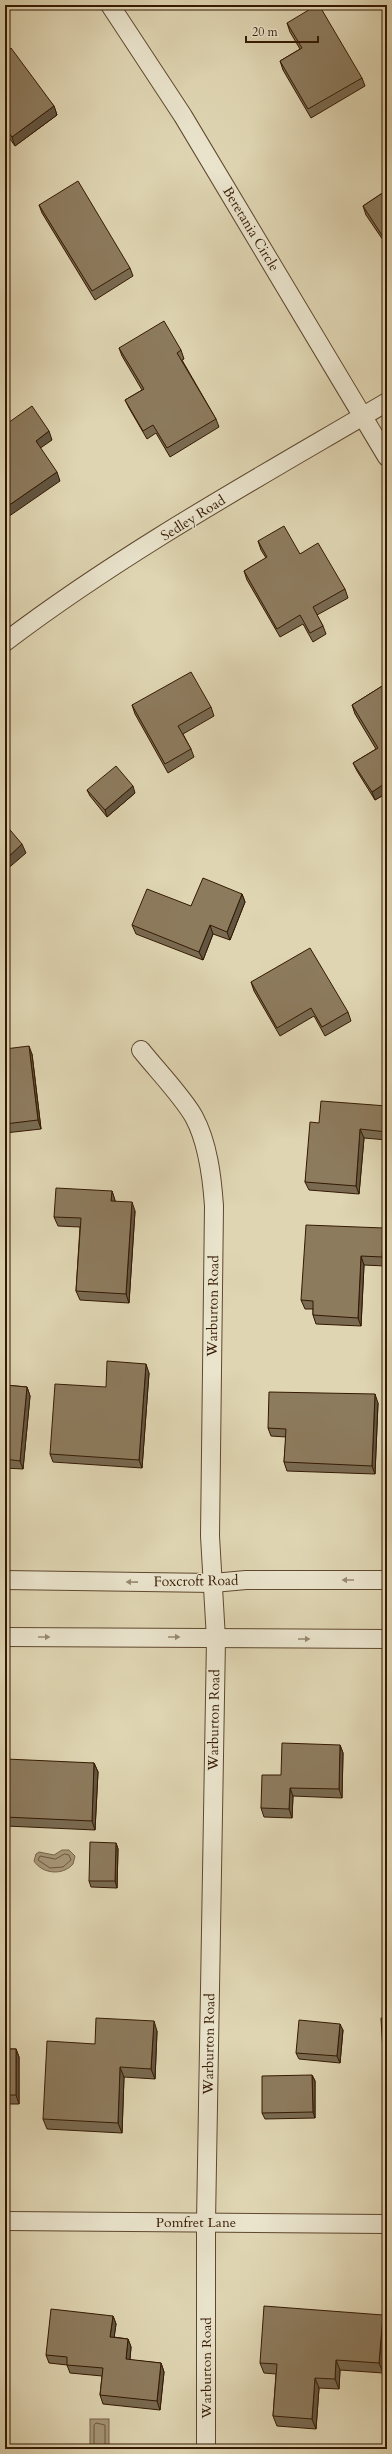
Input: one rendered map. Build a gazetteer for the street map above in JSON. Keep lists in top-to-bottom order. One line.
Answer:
{"streets":{"street":["Beretania Circle","Sedley Road","Warburton Road","Foxcroft Road","Pomfret Lane"]},"crossings":[["Beretania Circle","Sedley Road"],["Warburton Road","Foxcroft Road"],["Warburton Road","Pomfret Lane"]],"scale_bar":"20 m"}
